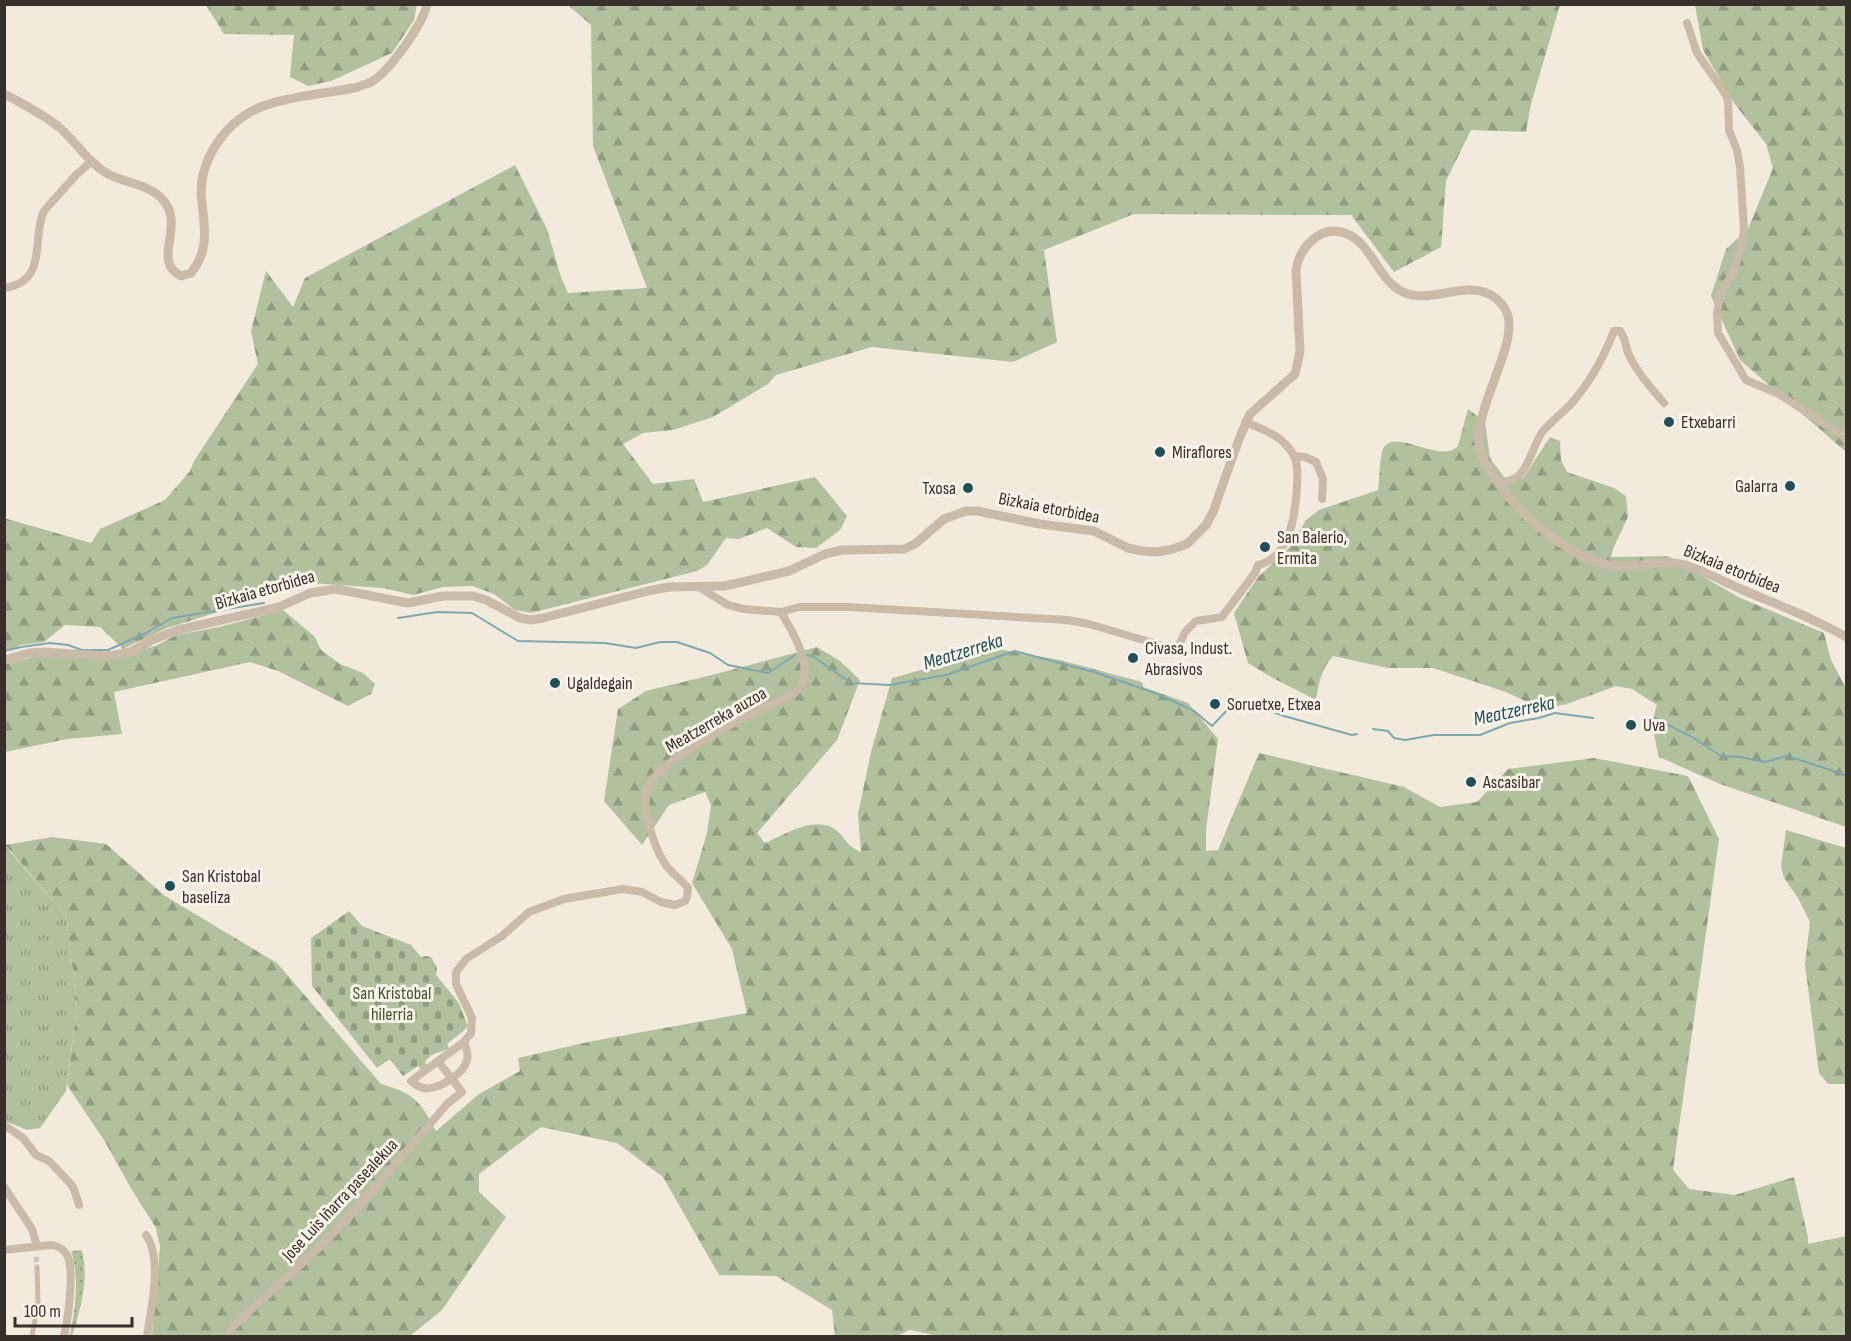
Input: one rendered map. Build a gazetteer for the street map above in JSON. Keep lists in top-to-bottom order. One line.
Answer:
{"streets":{"street":["Bizkaia etorbidea","Meatzerreka auzoa","Jose Luis Iñarra pasealekua"]},"crossings":[["Meatzerreka auzoa","Jose Luis Iñarra pasealekua"]],"water":["Meatzerreka"],"parks":["San Kristobal hilerria"],"places":["Etxebarri","Miraflores","Galarra","Txosa","San Balerio, Ermita","Civasa, Indust. Abrasivos","Ugaldegain","Soruetxe, Etxea","Uva","Ascasibar","San Kristobal baseliza"],"scale_bar":"100 m"}
